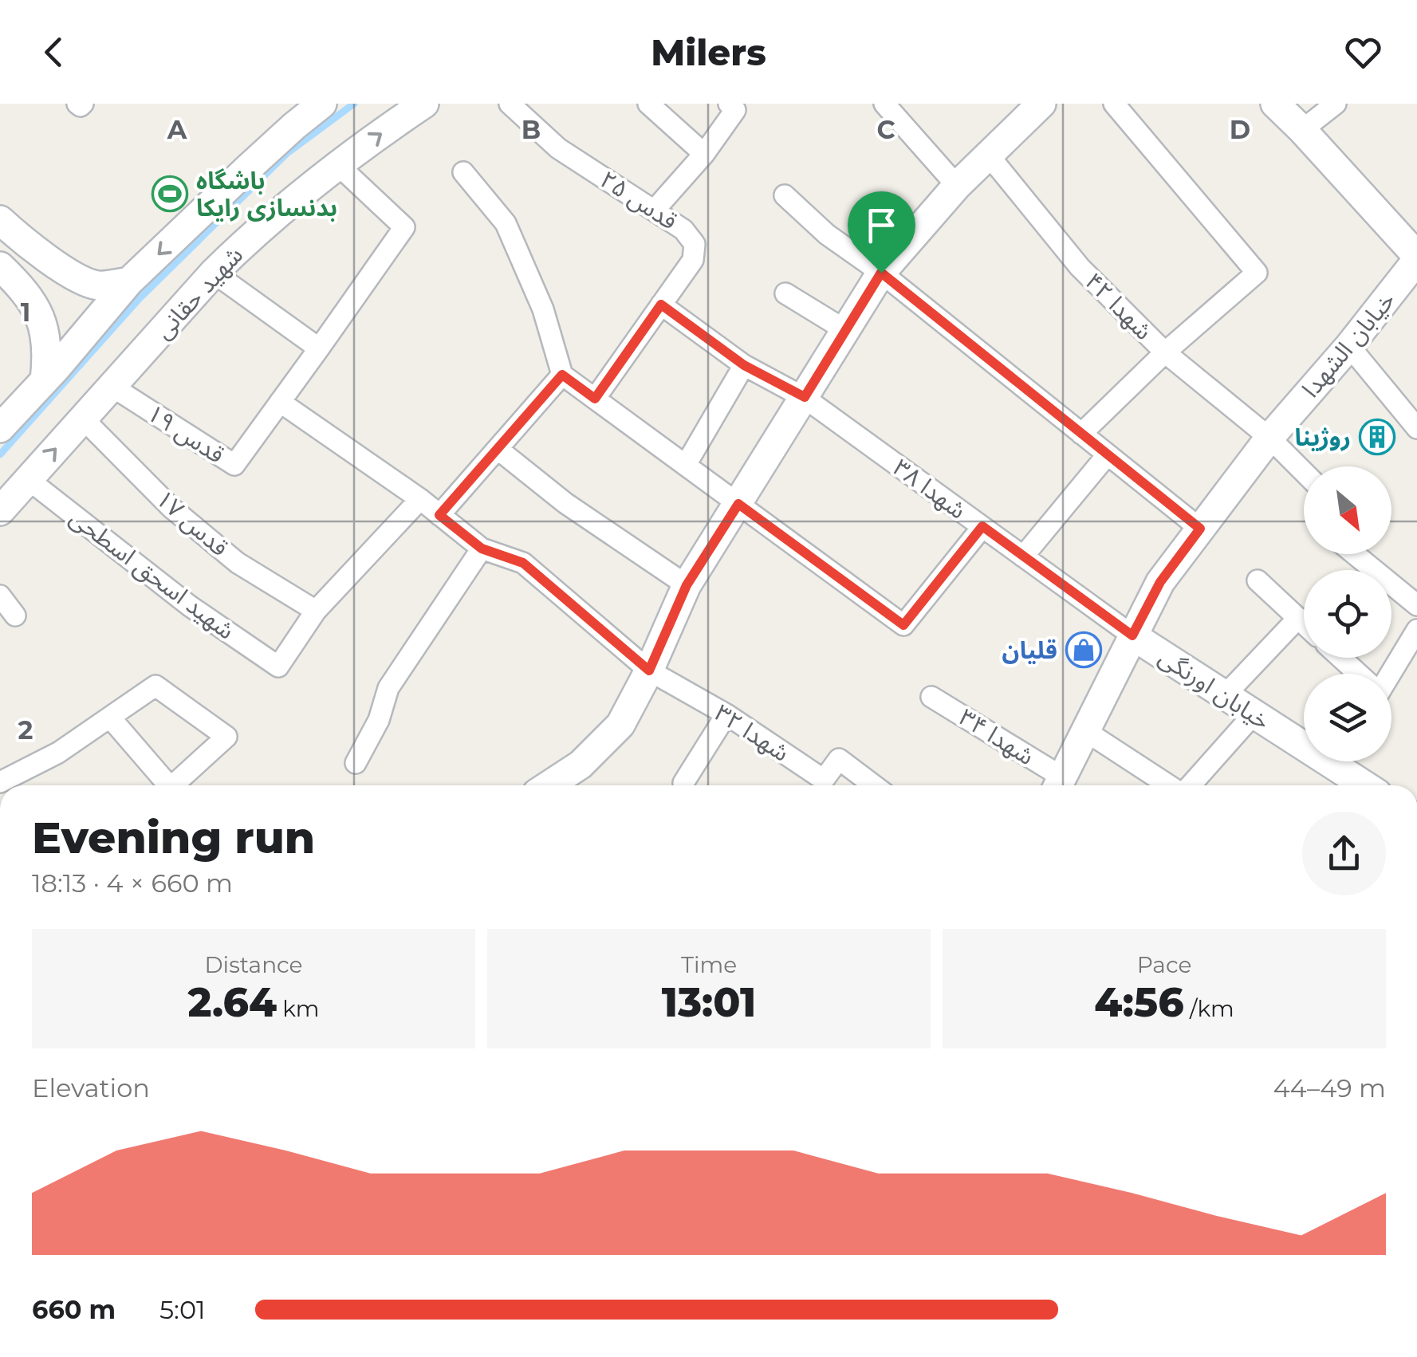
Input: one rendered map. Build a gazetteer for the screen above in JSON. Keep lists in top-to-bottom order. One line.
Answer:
{"streets":{"street":["قدس ۲۵","شهید حقانی","شهدا ۴۲","خیابان الشهدا","قدس ۱۹","شهدا ۳۸","قدس ۱۷","شهید اسحق اسطحی","خیابان اورنگی","شهدا ۳۲","شهدا ۳۴"]},"crossings":[["قدس ۲۵","شهدا ۳۸"],["شهید حقانی","قدس ۱۹"],["شهید حقانی","قدس ۱۷"],["شهید حقانی","شهید اسحق اسطحی"],["شهدا ۴۲","خیابان الشهدا"],["خیابان الشهدا","شهدا ۳۸"],["خیابان الشهدا","خیابان اورنگی"],["خیابان الشهدا","شهدا ۳۴"],["قدس ۱۹","شهدا ۳۲"],["شهدا ۳۸","خیابان اورنگی"],["قدس ۱۷","شهید اسحق اسطحی"]],"places":{"sports":["باشگاه بدنسازی رایکا"],"building":["روژینا"],"shop":["قلیان"]},"north":"bottom right","page":{"header":"Milers","heading":["Evening run","18:13 · 4 × 660 m"],"stats":[["Distance","2.64 km"],["Time","13:01"],["Pace","4:56 /km"]],"chart":["Elevation","44–49 m"],"list":[{"name":"660 m","note":"5:01"}]},"grid":{"columns":["A","B","C","D"],"rows":["1","2"]}}
